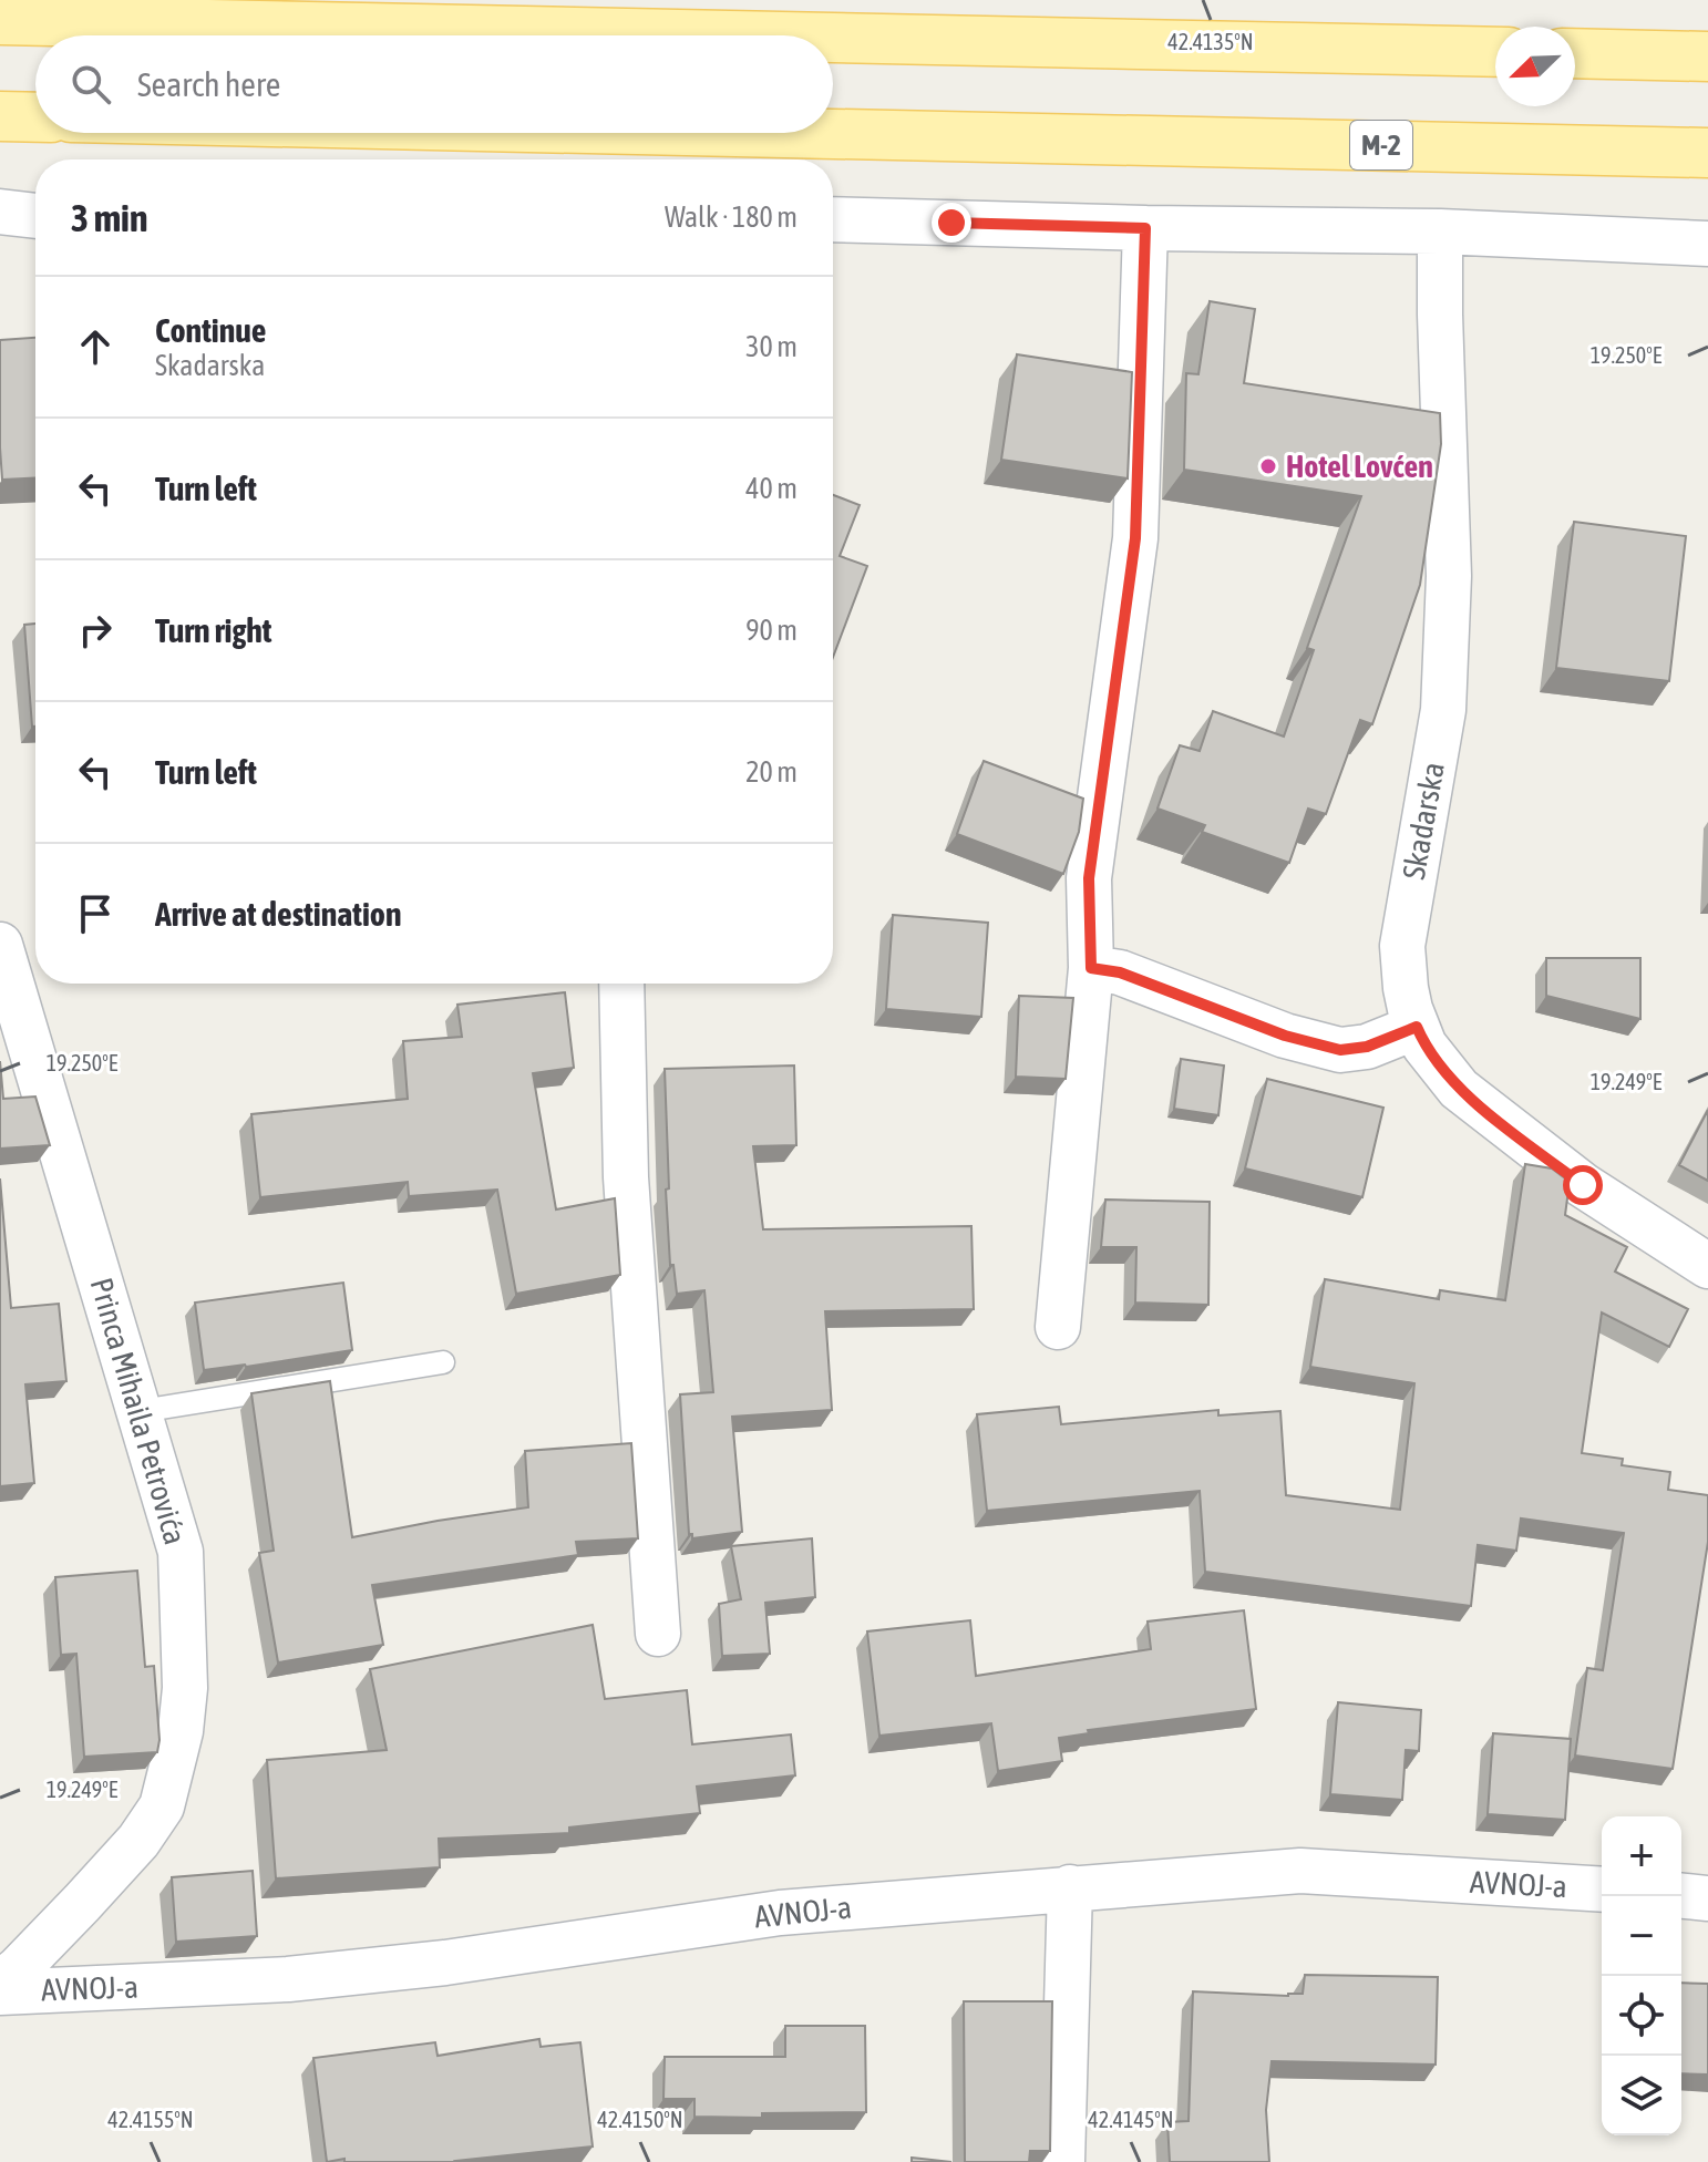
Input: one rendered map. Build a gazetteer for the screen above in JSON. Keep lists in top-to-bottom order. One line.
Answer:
{"streets":{"main road":["M-2"],"street":["Skadarska","Princa Mihaila Petrovića","AVNOJ-a"]},"places":["Hotel Lovćen"],"north":"bottom left","page":{"search":"Search here","heading":["3 min","Walk · 180 m"],"list":[["Continue","Skadarska","30 m"],["Turn left","40 m"],["Turn right","90 m"],["Turn left","20 m"],"Arrive at destination"],"map_buttons":["+","−"]},"coordinates":["42.4135°N","19.250°E","19.249°E","42.4155°N","42.4150°N","42.4145°N"]}
